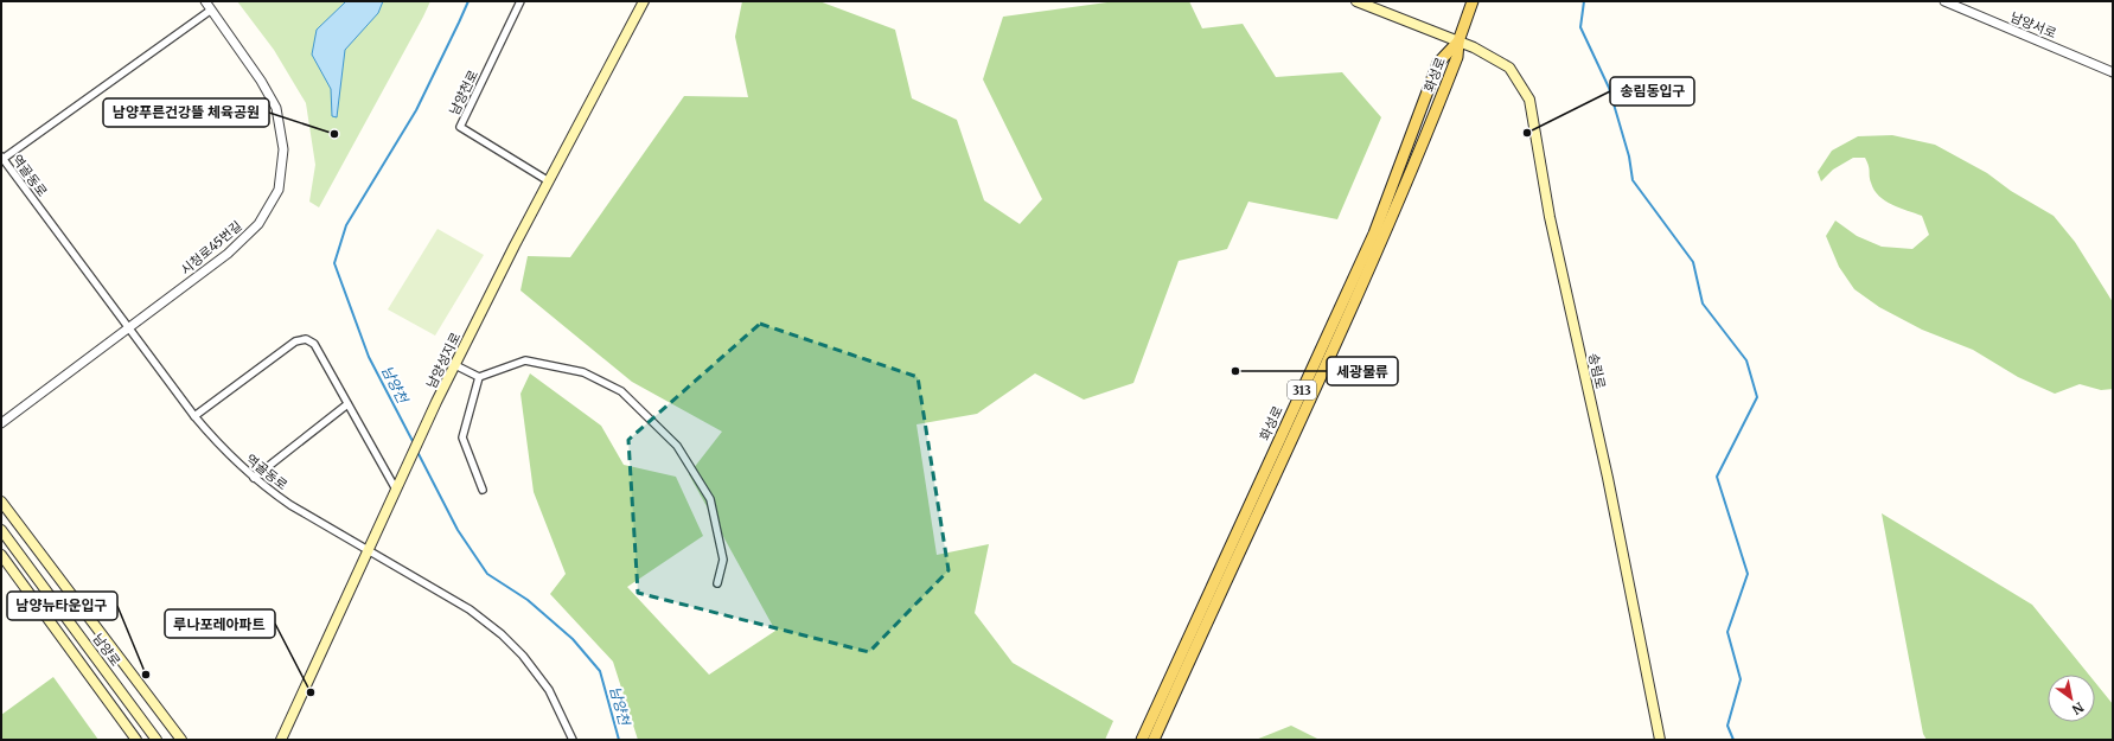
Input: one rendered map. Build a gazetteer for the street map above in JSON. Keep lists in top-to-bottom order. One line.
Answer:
{"streets":{"main road":["화성로","남양성지로","송림로","313","남양로"],"street":["남양서로","남양천로","역골동로","시청로45번길"]},"crossings":[["화성로","송림로"],["남양천로","남양성지로"],["역골동로","시청로45번길"],["역골동로","남양성지로"]],"water":["남양천"],"places":["송림동입구","남양푸른건강뜰 체육공원","세광물류","남양뉴타운입구","루나포레아파트"],"north":"bottom right"}
